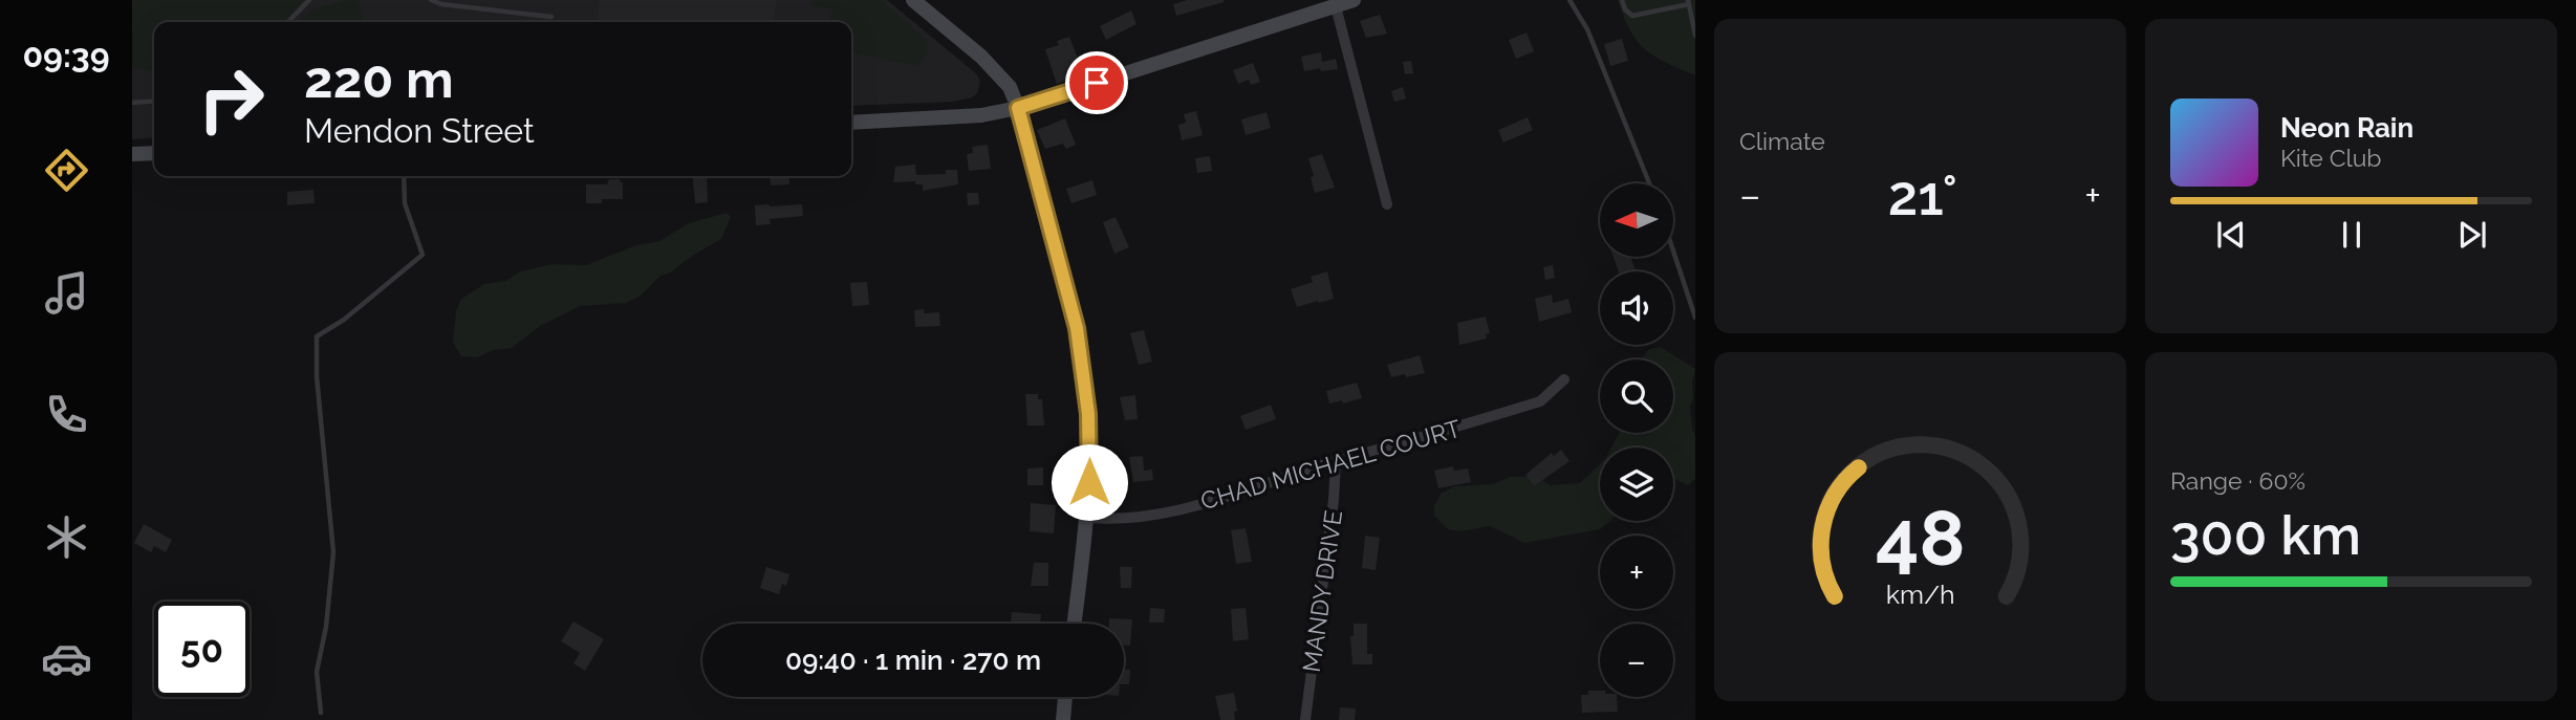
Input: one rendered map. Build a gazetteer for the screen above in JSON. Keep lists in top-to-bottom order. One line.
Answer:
{"streets":{"street":["CHAD MICHAEL COURT","MANDY DRIVE"]},"crossings":[["CHAD MICHAEL COURT","MANDY DRIVE"]],"north":"left","page":{"tabs":"09:39","tile":["Climate",["Range · 60%","300 km"]],"turn":["220 m","Mendon Street"],"song":["Neon Rain","Kite Club"],"heat":["−","21°","+"],"map_buttons":["+","−"],"limit":"50","trip":"09:40 · 1 min · 270 m","gauge":["48","km/h"]}}
